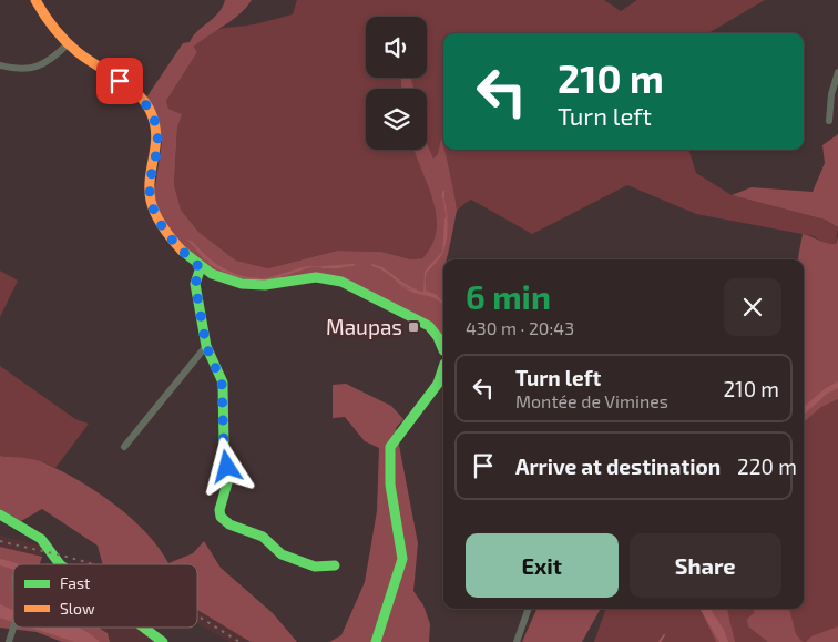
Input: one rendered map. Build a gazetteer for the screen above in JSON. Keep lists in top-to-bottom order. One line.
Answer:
{"places":{"transit":["Maupas"]},"legend":["Fast","Slow"],"page":{"turn":["210 m","Turn left"],"heading":["6 min","430 m · 20:43"],"list":[{"name":"Turn left","note":"Montée de Vimines","value":"210 m"},{"name":"Arrive at destination","value":"220 m"}],"buttons":["Exit","Share"]}}
